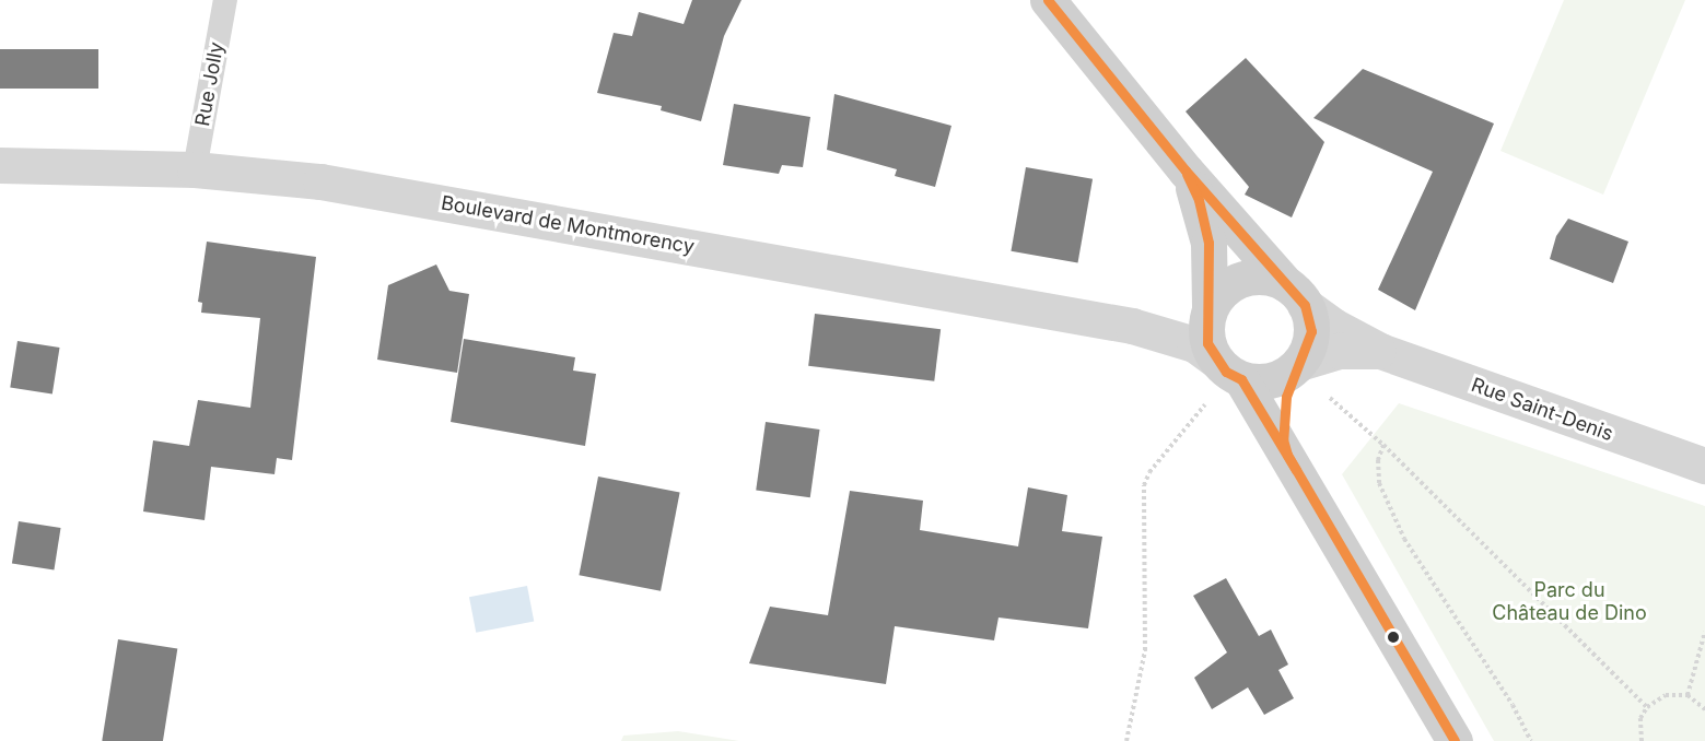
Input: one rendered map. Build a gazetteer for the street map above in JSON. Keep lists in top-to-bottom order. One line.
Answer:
{"streets":{"street":["Boulevard de Montmorency","Rue Saint-Denis"],"lane":["Rue Jolly"]},"crossings":[["Rue Jolly","Boulevard de Montmorency"],["Boulevard de Montmorency","Rue Saint-Denis"]],"parks":["Parc du Château de Dino"]}
